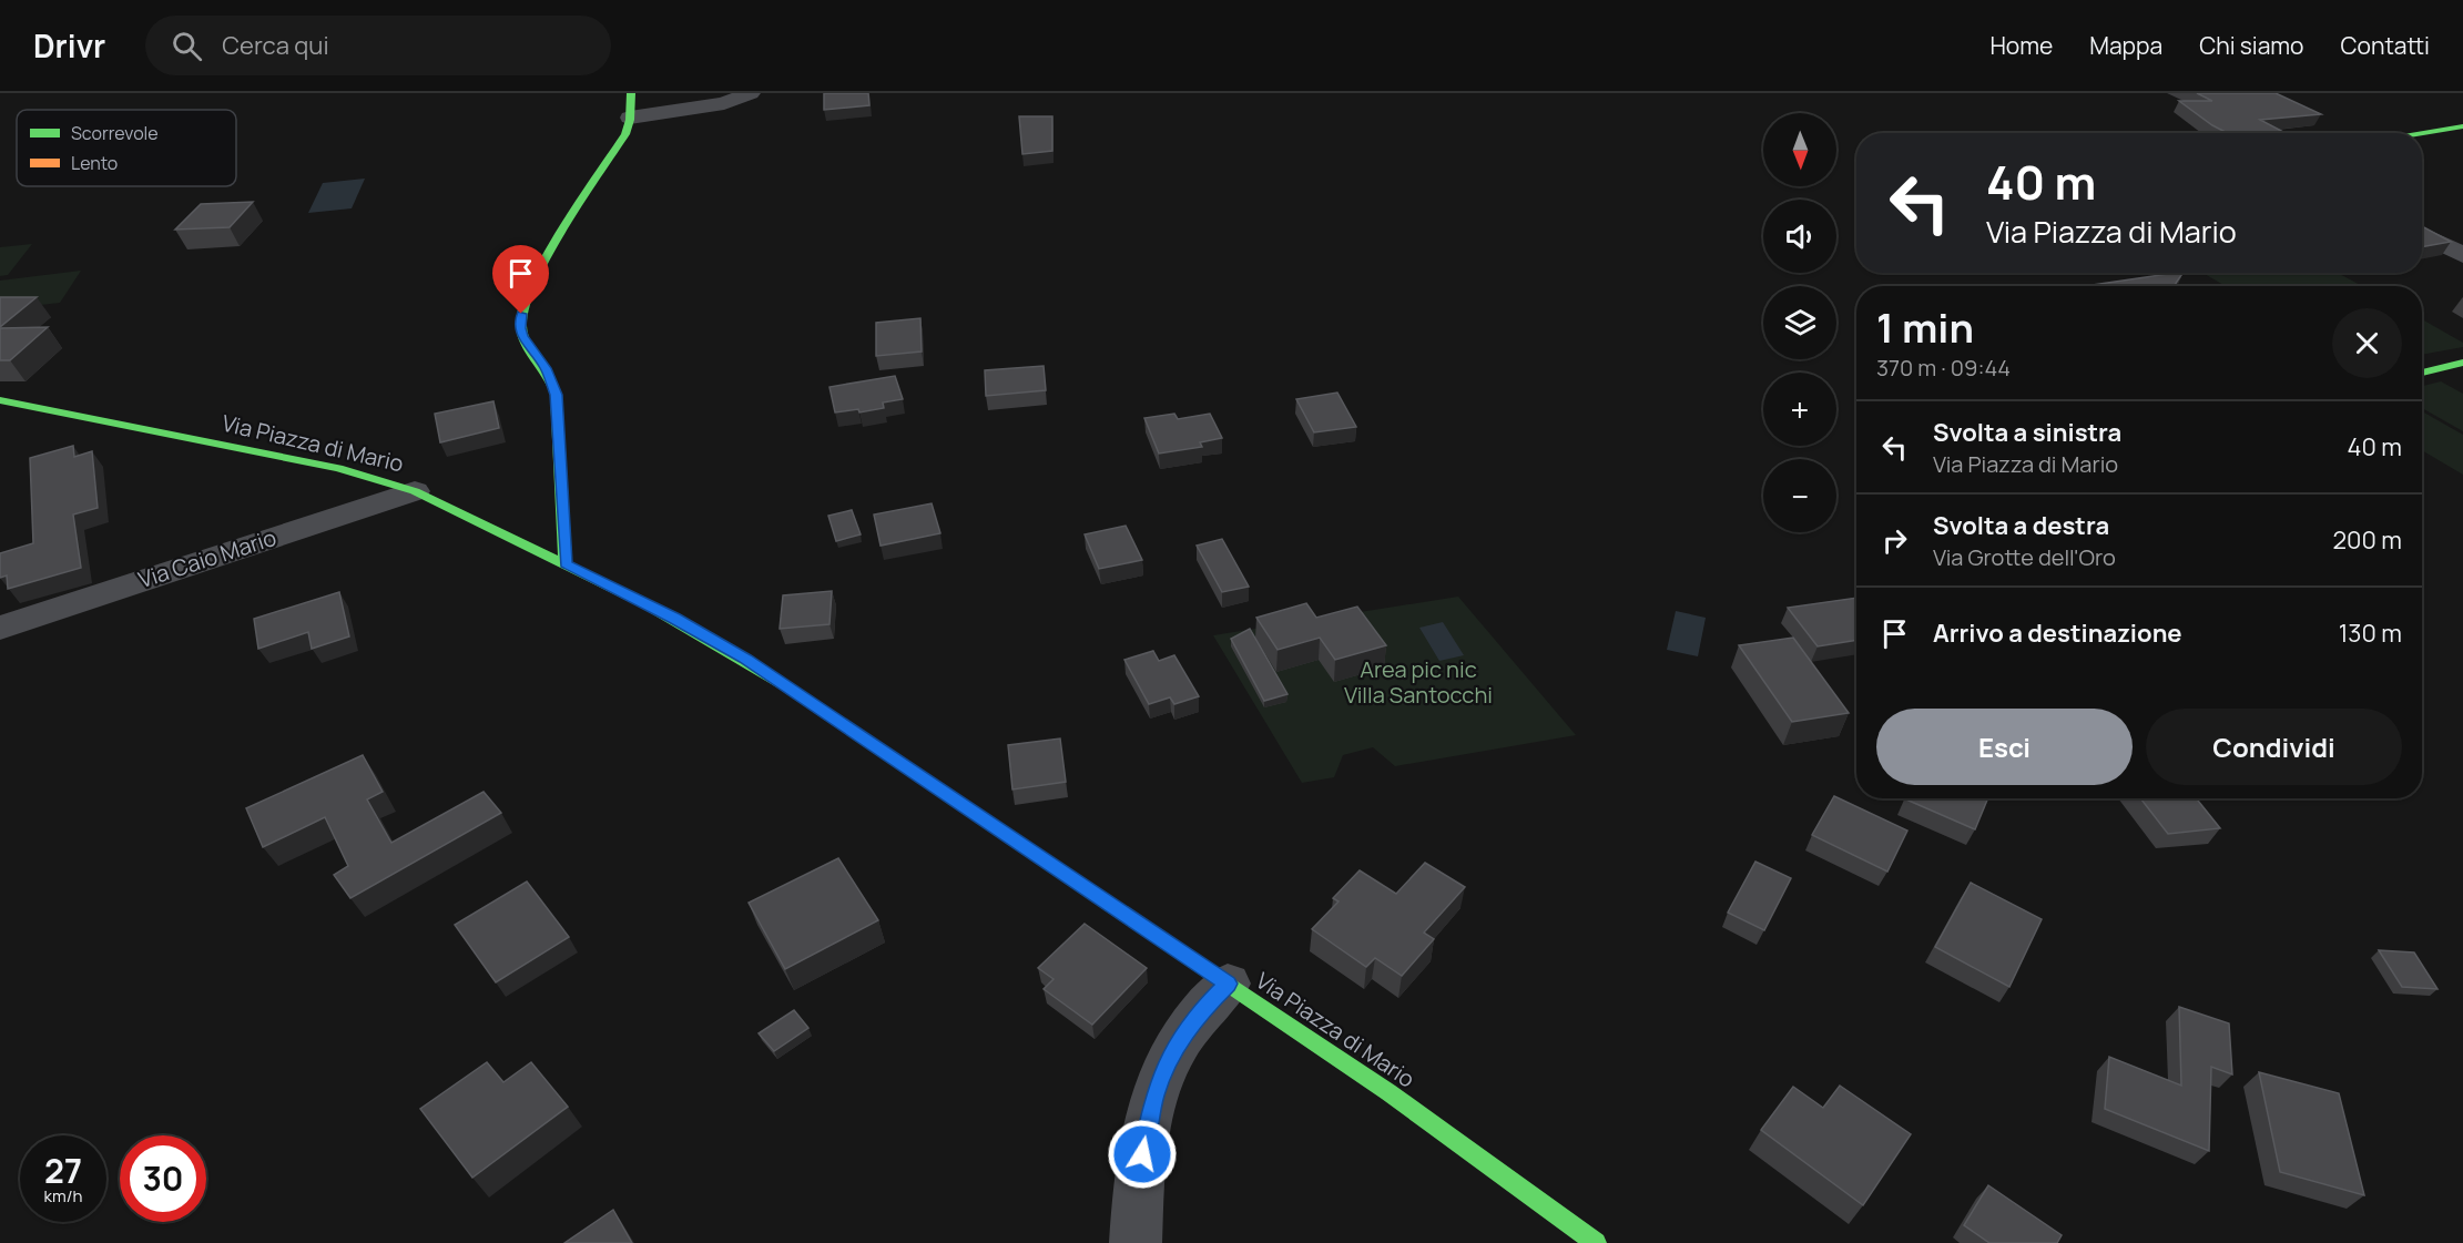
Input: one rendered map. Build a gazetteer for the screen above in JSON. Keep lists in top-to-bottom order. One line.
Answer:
{"streets":{"street":["Via Piazza di Mario","Via Caio Mario"]},"crossings":[["Via Piazza di Mario","Via Caio Mario"]],"parks":["Area pic nic Villa Santocchi"],"legend":["Scorrevole","Lento"],"north":"bottom","page":{"header":"Drivr","search":"Cerca qui","nav":["Home","Mappa","Chi siamo","Contatti"],"map_buttons":["+","−"],"turn":["40 m","Via Piazza di Mario"],"heading":["1 min","370 m · 09:44"],"list":[{"name":"Svolta a sinistra","note":"Via Piazza di Mario","value":"40 m"},{"name":"Svolta a destra","note":"Via Grotte dell'Oro","value":"200 m"},{"name":"Arrivo a destinazione","value":"130 m"}],"buttons":["Esci","Condividi"],"speed":"27 km/h","limit":"30"}}
